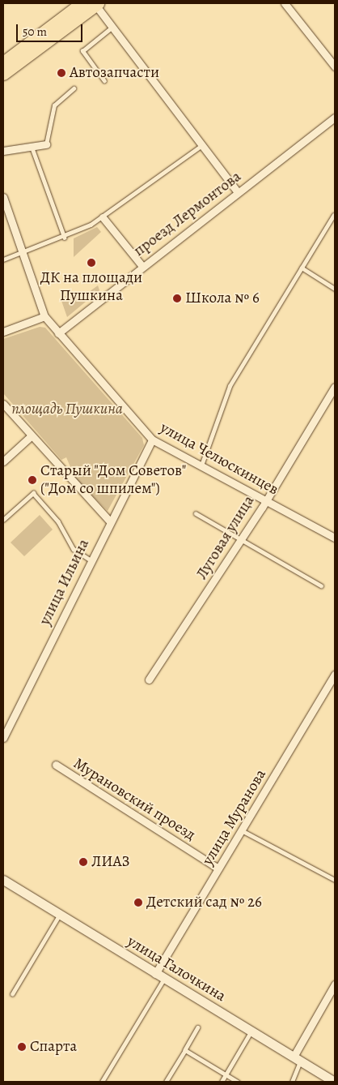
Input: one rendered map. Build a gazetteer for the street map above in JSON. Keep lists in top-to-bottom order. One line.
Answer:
{"streets":{"street":["проезд Лермонтова","улица Челюскинцев","Луговая улица","улица Ильина","Мурановский проезд","улица Муранова","улица Галочкина"]},"crossings":[["проезд Лермонтова","улица Челюскинцев"],["улица Челюскинцев","Луговая улица"],["улица Челюскинцев","улица Ильина"],["Мурановский проезд","улица Муранова"],["улица Муранова","улица Галочкина"]],"parks":["площадь Пушкина"],"places":["Автозапчасти","ДК на площади Пушкина","Школа № 6","Старый \"Дом Советов\" (\"Дом со шпилем\")","ЛИАЗ","Детский сад № 26","Спарта"],"scale_bar":"50 m"}
